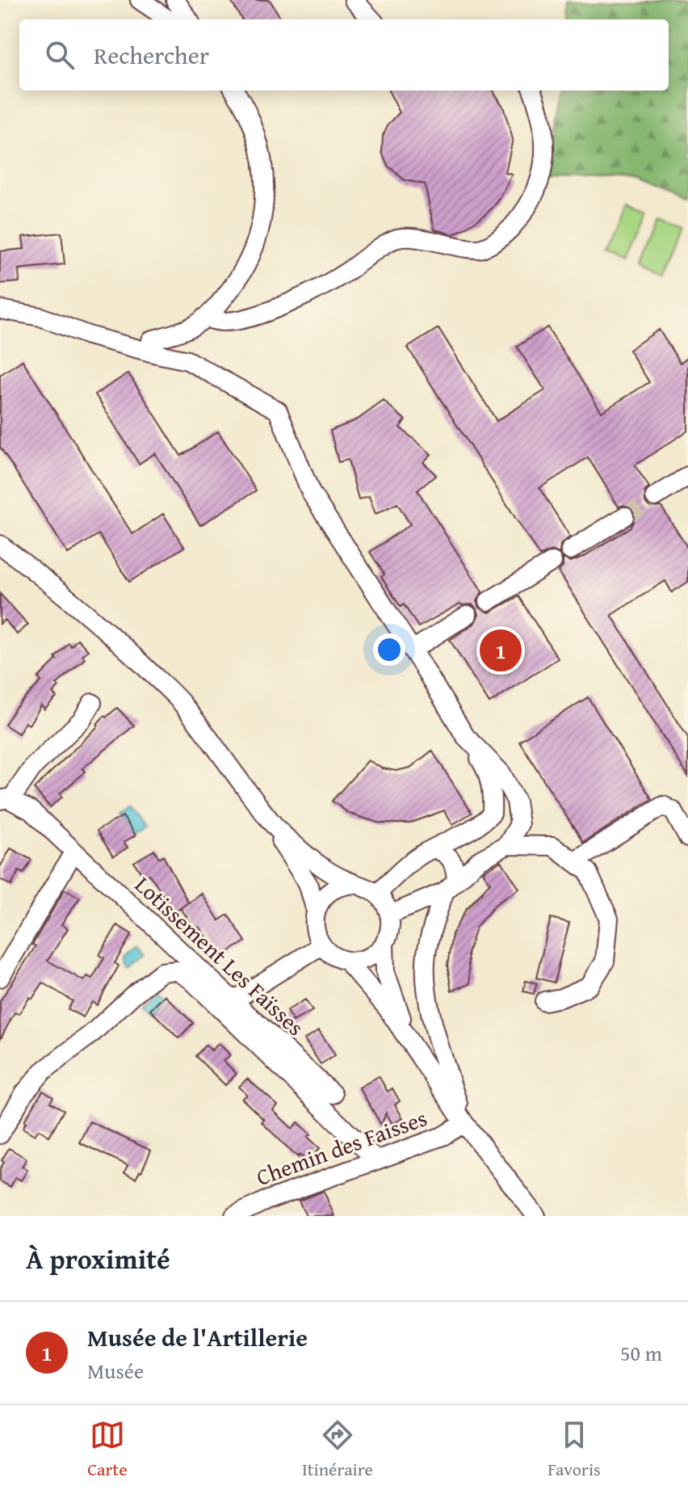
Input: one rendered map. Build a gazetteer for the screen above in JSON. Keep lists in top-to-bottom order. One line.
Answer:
{"streets":{"street":["Lotissement Les Faïsses","Chemin des Faisses"]},"page":{"search":"Rechercher","pins":"1","heading":"À proximité","list":[{"mark":"1","name":"Musée de l'Artillerie","note":"Musée","value":"50 m"}],"nav":["Carte","Itinéraire","Favoris"]}}
